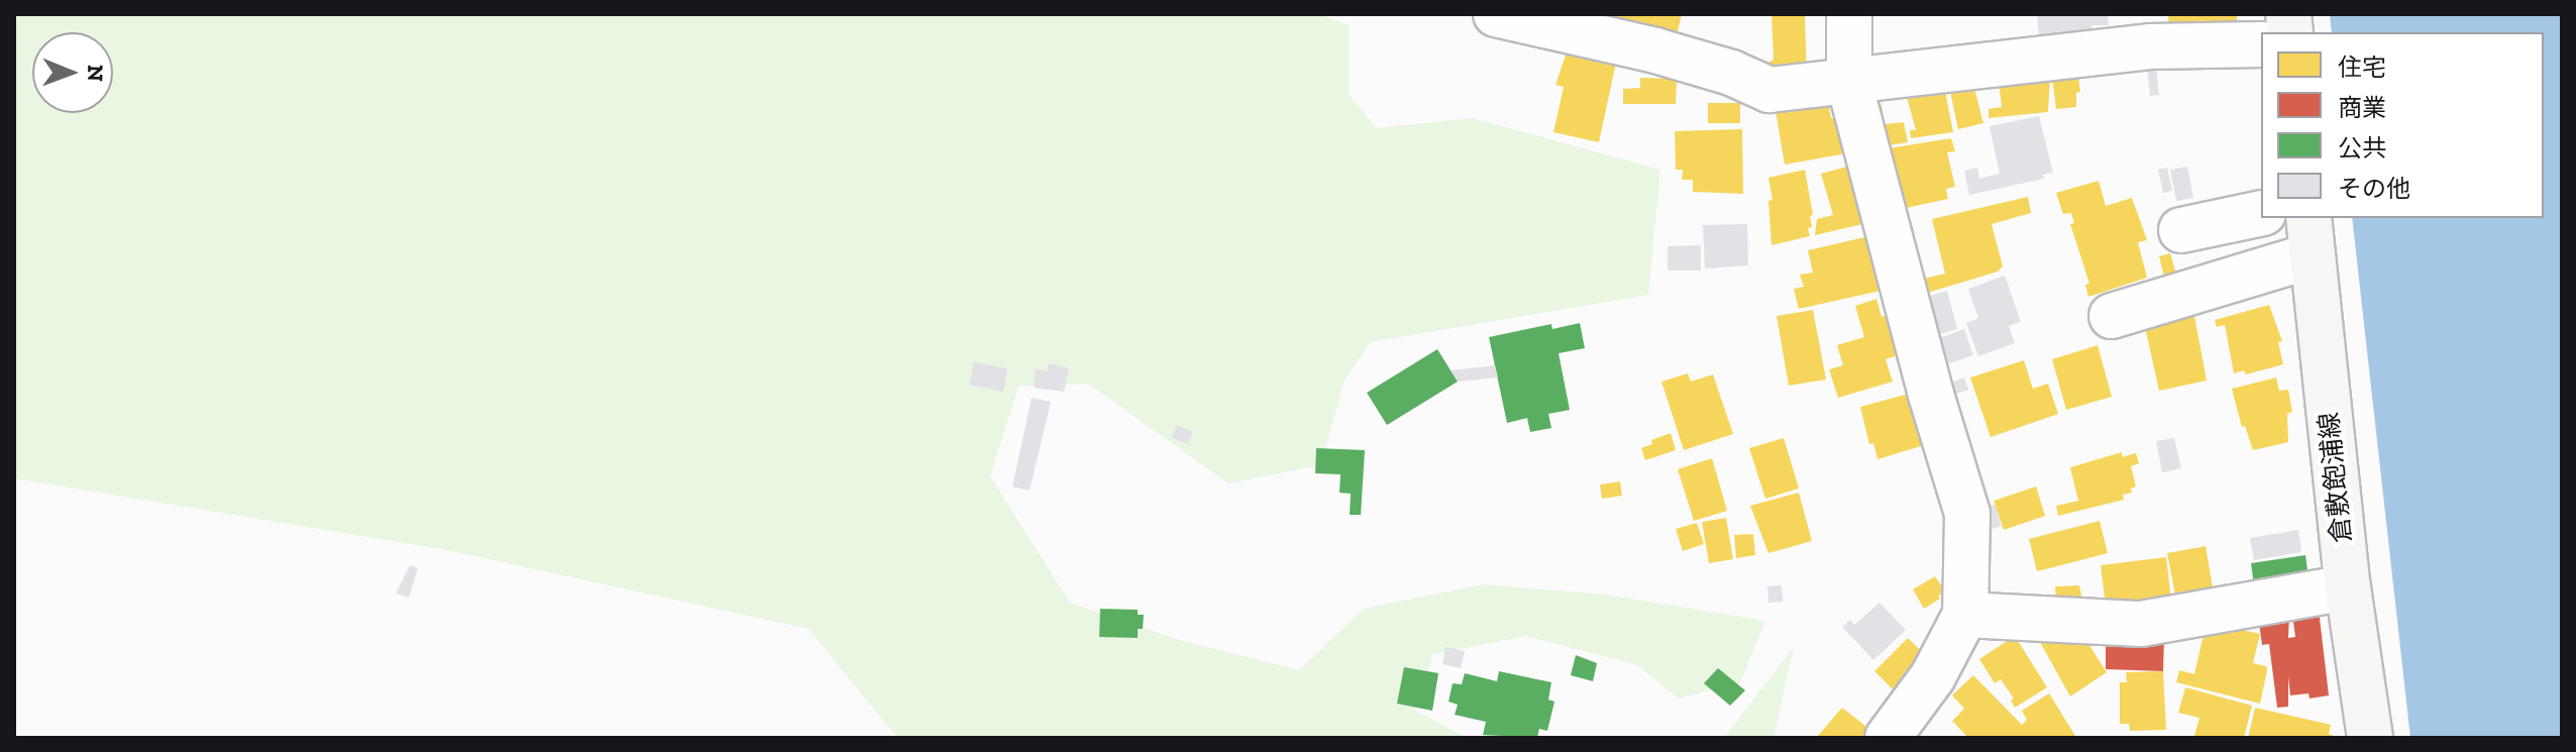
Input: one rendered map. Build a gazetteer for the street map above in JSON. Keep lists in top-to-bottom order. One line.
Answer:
{"streets":{"main road":["倉敷飽浦線"]},"legend":["住宅","商業","公共","その他"],"north":"right"}
